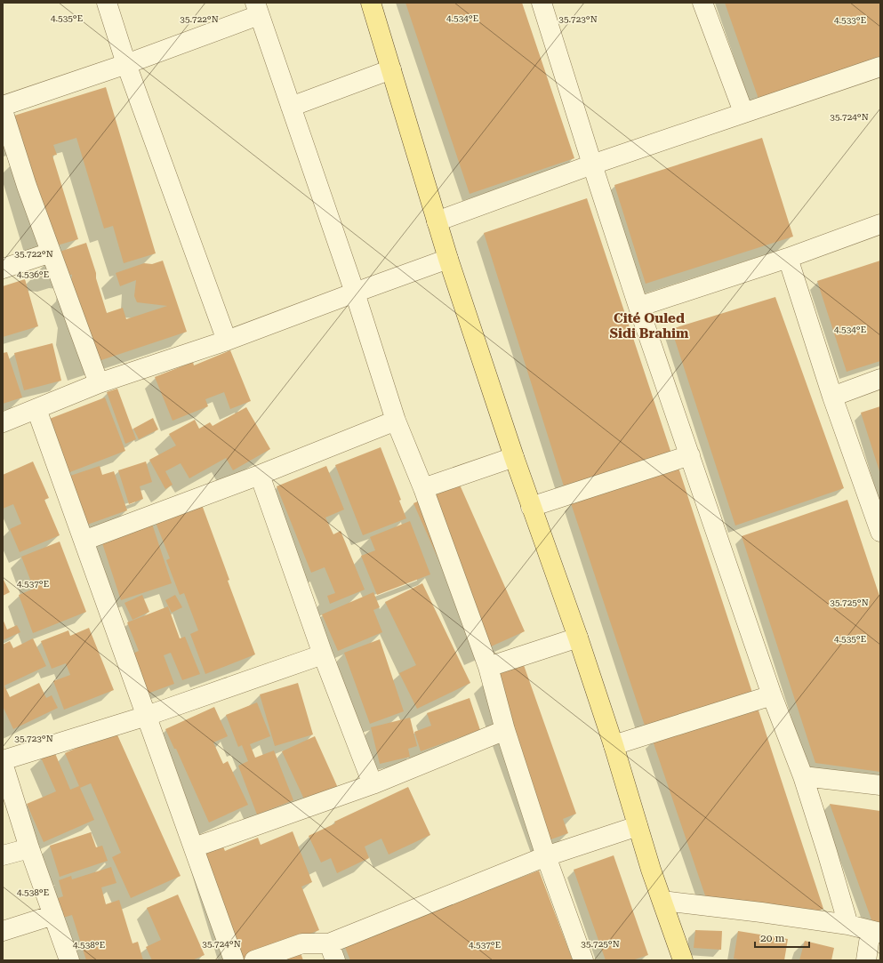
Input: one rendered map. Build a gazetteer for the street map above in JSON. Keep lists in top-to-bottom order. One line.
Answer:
{"districts":["Cité Ouled Sidi Brahim"],"scale_bar":"20 m","coordinates":["4.535°E","4.534°E","35.722°N","35.723°N","4.533°E","35.724°N","4.536°E","4.537°E","35.725°N","4.538°E"]}
